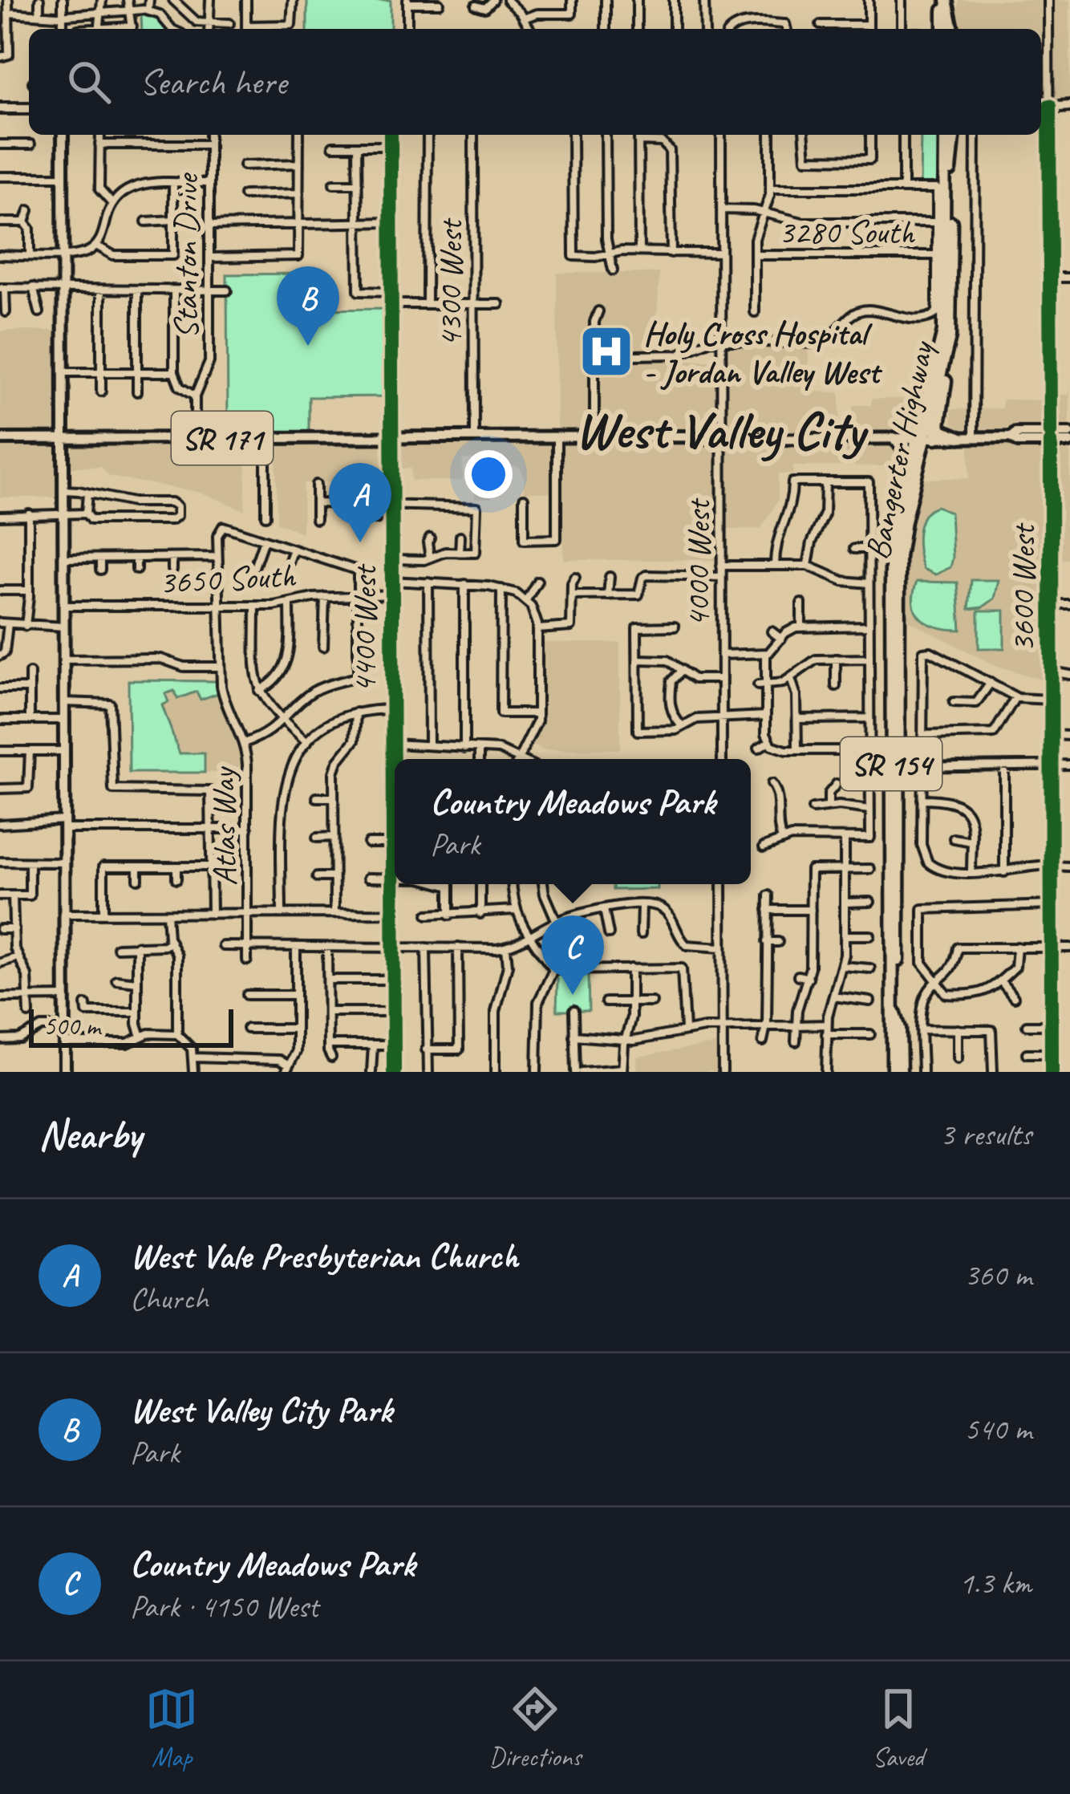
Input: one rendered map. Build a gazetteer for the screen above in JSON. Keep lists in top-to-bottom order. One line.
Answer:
{"streets":{"highway":["Bangerter Highway","SR 154"],"main road":["SR 171"],"street":["3280 South","Stanton Drive","4300 West","4000 West","3650 South","3600 West","4400 West","Atlas Way"]},"crossings":[["Stanton Drive","SR 171"],["4300 West","SR 171"],["SR 171","Bangerter Highway"],["SR 171","4000 West"],["SR 171","3600 West"],["SR 171","4400 West"],["3650 South","4400 West"],["3650 South","Atlas Way"]],"districts":["West Valley City"],"places":{"hospital":["Holy Cross Hospital - Jordan Valley West"]},"scale_bar":"500 m","page":{"search":"Search here","pins":["B","A","C"],"popup":["Country Meadows Park","Park"],"scale":"500 m","heading":["Nearby","3 results"],"list":[{"mark":"A","name":"West Vale Presbyterian Church","note":"Church","value":"360 m"},{"mark":"B","name":"West Valley City Park","note":"Park","value":"540 m"},{"mark":"C","name":"Country Meadows Park","note":"Park · 4150 West","value":"1.3 km"}],"nav":["Map","Directions","Saved"]}}
